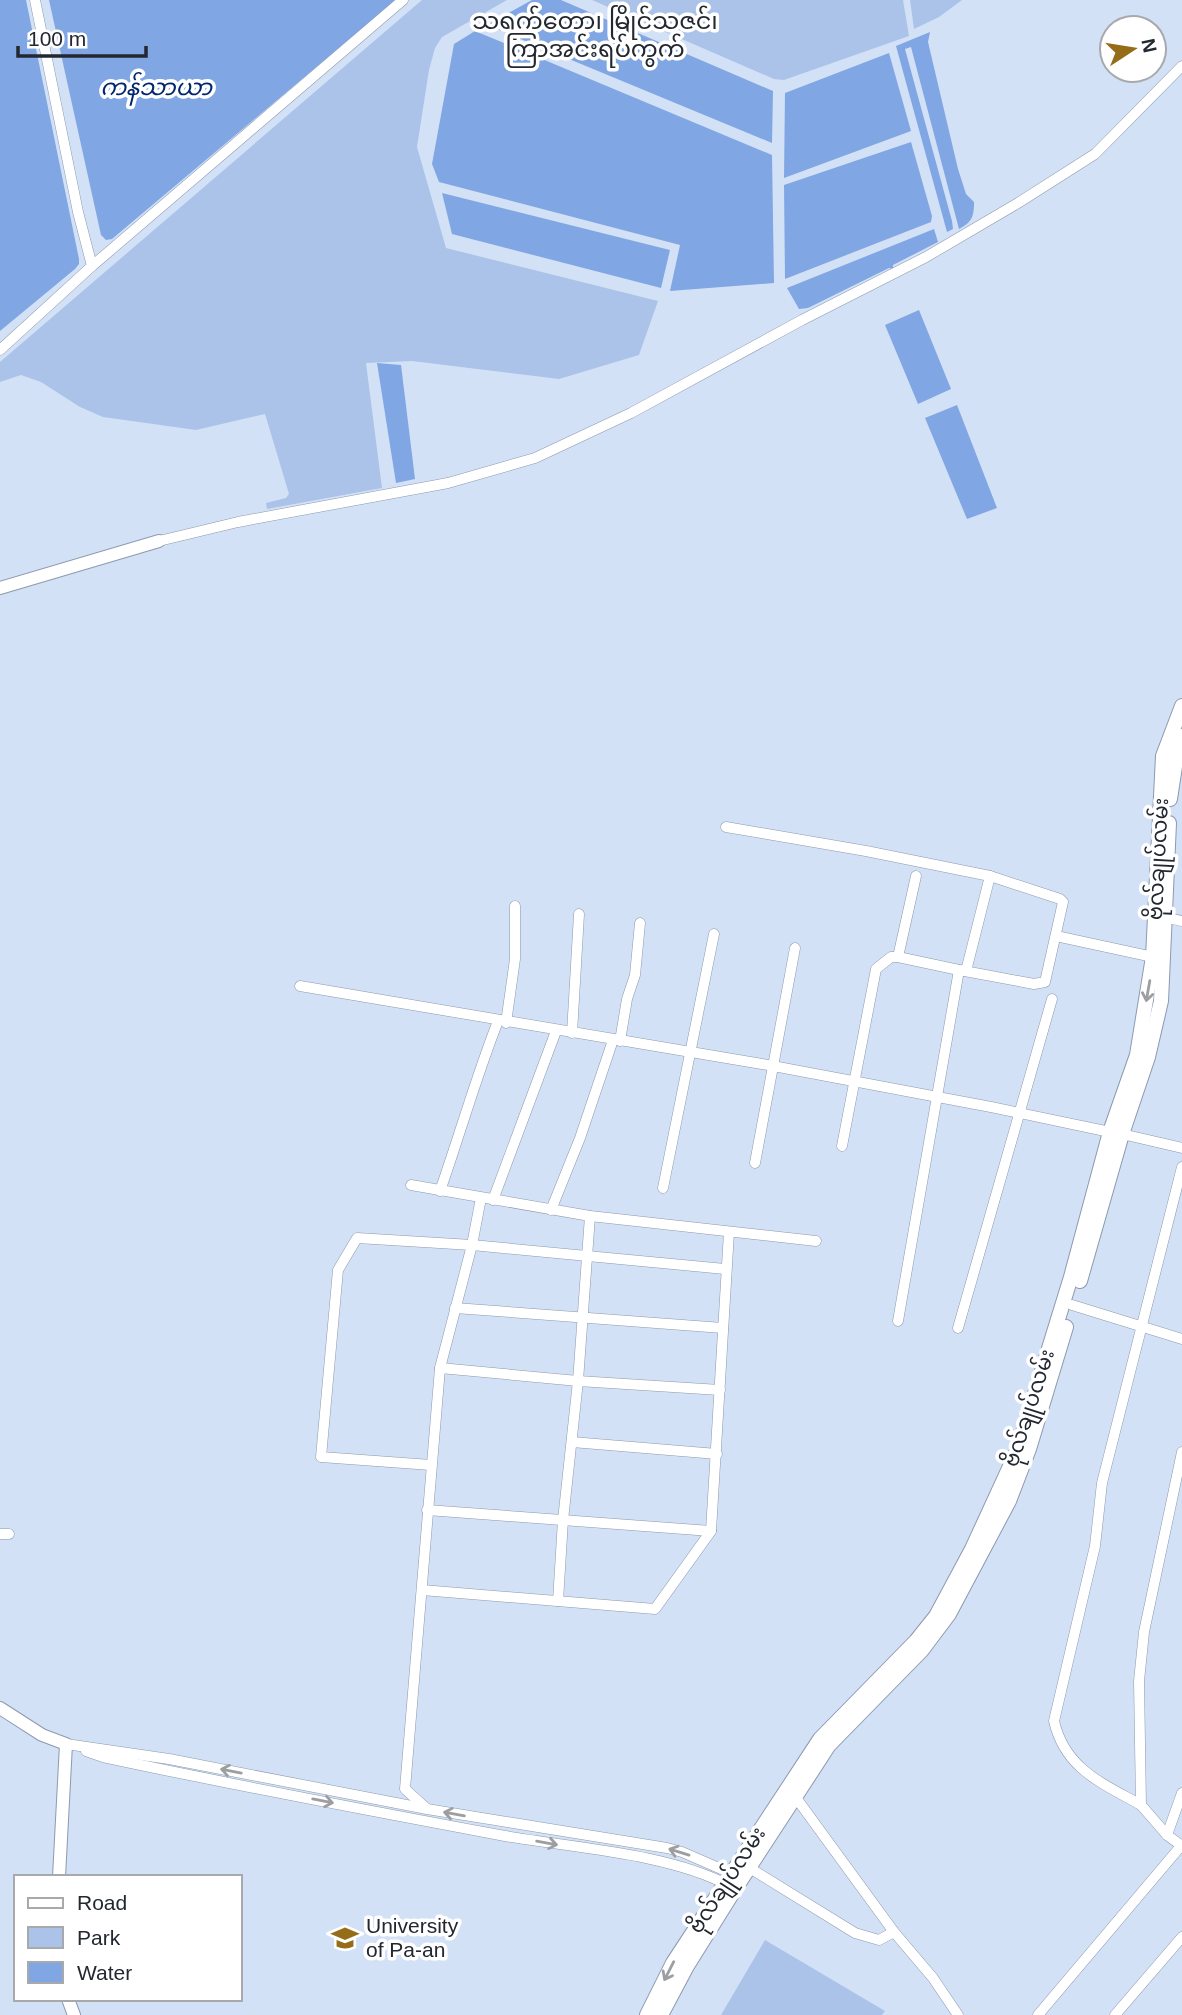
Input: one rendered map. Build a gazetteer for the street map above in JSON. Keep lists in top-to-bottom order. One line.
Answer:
{"streets":{"main road":["ဗိုလ်ချုပ်လမ်း"]},"districts":["သရက်တော၊ မြိုင်သဇင်၊ ကြာအင်းရပ်ကွက်"],"water":["ကန်သာယာ"],"places":{"school or university":["University of Pa-an"]},"legend":["Road","Park","Water"],"scale_bar":"100 m","north":"right"}
